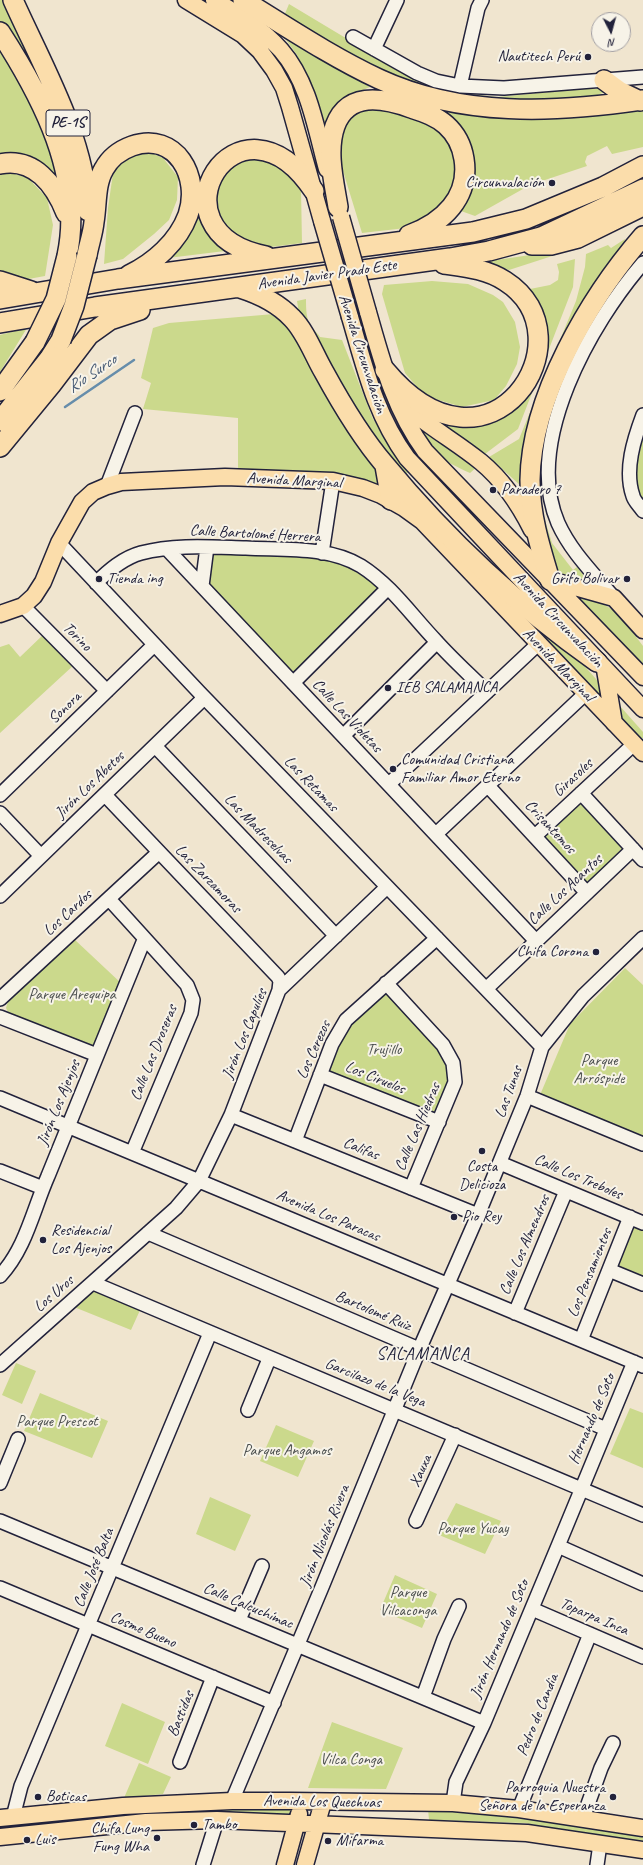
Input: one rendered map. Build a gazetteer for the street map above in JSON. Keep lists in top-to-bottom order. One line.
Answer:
{"streets":{"highway":["PE-1S","Avenida Javier Prado Este"],"main road":["Avenida Circunvalación","Avenida Marginal","Avenida Los Quechuas"],"street":["Calle Bartolomé Herrera","Torino","Sonora","Calle Las Violetas","Girasoles","Las Retamas","Jirón Los Abetos","Crisantemos","Las Madreselvas","Las Zarzamoras","Calle Los Acantos","Los Cardos","Jirón Los Capulíes","Los Cerezos","Calle Las Droseras","Los Ciruelos","Las Tunas","Jirón Los Ajenjos","Calle Las Hiedras","Califas","Calle Los Treboles","Avenida Los Paracas","Calle Los Almendros","Los Pensamientos","Los Uros","Bartolomé Ruiz","Garcilazo de la Vega","Hernando de Soto","Xauxa","Jirón Nicolás Rivera","Calle José Balta","Calle Calcuchímac","Toparpa Inca","Cosme Bueno","Jirón Hernando de Soto","Bastidas","Pedro de Candia"]},"crossings":[["Avenida Marginal","Torino"],["Avenida Marginal","Girasoles"],["Avenida Marginal","Las Retamas"],["Calle Bartolomé Herrera","Calle Las Violetas"],["Calle Bartolomé Herrera","Las Retamas"],["Torino","Sonora"],["Sonora","Las Retamas"],["Calle Las Violetas","Calle Los Acantos"],["Girasoles","Crisantemos"],["Las Retamas","Jirón Los Abetos"],["Las Retamas","Calle Los Acantos"],["Las Retamas","Jirón Los Capulíes"],["Las Retamas","Los Cerezos"],["Las Retamas","Las Tunas"],["Jirón Los Abetos","Las Madreselvas"],["Jirón Los Abetos","Las Zarzamoras"],["Crisantemos","Calle Los Acantos"],["Las Madreselvas","Jirón Los Capulíes"],["Las Zarzamoras","Los Cardos"],["Las Zarzamoras","Jirón Los Capulíes"],["Los Cardos","Calle Las Droseras"],["Jirón Los Capulíes","Califas"],["Jirón Los Capulíes","Avenida Los Paracas"],["Jirón Los Capulíes","Los Uros"],["Los Cerezos","Los Ciruelos"],["Los Cerezos","Calle Las Hiedras"],["Los Cerezos","Califas"],["Calle Las Droseras","Jirón Los Ajenjos"],["Calle Las Droseras","Avenida Los Paracas"],["Los Ciruelos","Calle Las Hiedras"],["Las Tunas","Califas"],["Las Tunas","Calle Los Treboles"],["Las Tunas","Avenida Los Paracas"],["Las Tunas","Jirón Nicolás Rivera"],["Jirón Los Ajenjos","Avenida Los Paracas"],["Calle Las Hiedras","Califas"],["Calle Los Treboles","Calle Los Almendros"],["Calle Los Treboles","Los Pensamientos"],["Avenida Los Paracas","Calle Los Almendros"],["Avenida Los Paracas","Los Pensamientos"],["Avenida Los Paracas","Los Uros"],["Avenida Los Paracas","Hernando de Soto"],["Avenida Los Paracas","Jirón Nicolás Rivera"],["Los Uros","Bartolomé Ruiz"],["Los Uros","Garcilazo de la Vega"],["Bartolomé Ruiz","Hernando de Soto"],["Bartolomé Ruiz","Jirón Nicolás Rivera"],["Garcilazo de la Vega","Hernando de Soto"],["Garcilazo de la Vega","Xauxa"],["Garcilazo de la Vega","Jirón Nicolás Rivera"],["Garcilazo de la Vega","Calle José Balta"],["Garcilazo de la Vega","Jirón Hernando de Soto"],["Hernando de Soto","Jirón Hernando de Soto"],["Jirón Nicolás Rivera","Calle Calcuchímac"],["Jirón Nicolás Rivera","Cosme Bueno"],["Jirón Nicolás Rivera","Avenida Los Quechuas"],["Calle José Balta","Calle Calcuchímac"],["Calle José Balta","Cosme Bueno"],["Calle José Balta","Avenida Los Quechuas"],["Calle Calcuchímac","Jirón Hernando de Soto"],["Toparpa Inca","Jirón Hernando de Soto"],["Toparpa Inca","Pedro de Candia"],["Cosme Bueno","Bastidas"],["Jirón Hernando de Soto","Avenida Los Quechuas"],["Pedro de Candia","Avenida Los Quechuas"]],"districts":["SALAMANCA"],"water":["Río Surco"],"parks":["Parque Arequipa","Trujillo","Parque Arróspide","Parque Prescot","Parque Angamos","Parque Yucay","Parque Vilcaconga","Vilca Conga"],"places":["Nautitech Perú","Circunvalación","Paradero 7","Tienda ing","Grifo Bolivar","IEB SALAMANCA","Comunidad Cristiana Familiar Amor Eterno","Chifa Corona","Costa Delicioza","Pio Rey","Residencial Los Ajenjos","Boticas","Parroquia Nuestra Señora de la Esperanza","Tambo","Chifa Lung Fung Wha","Luis","Mifarma"],"north":"bottom"}
